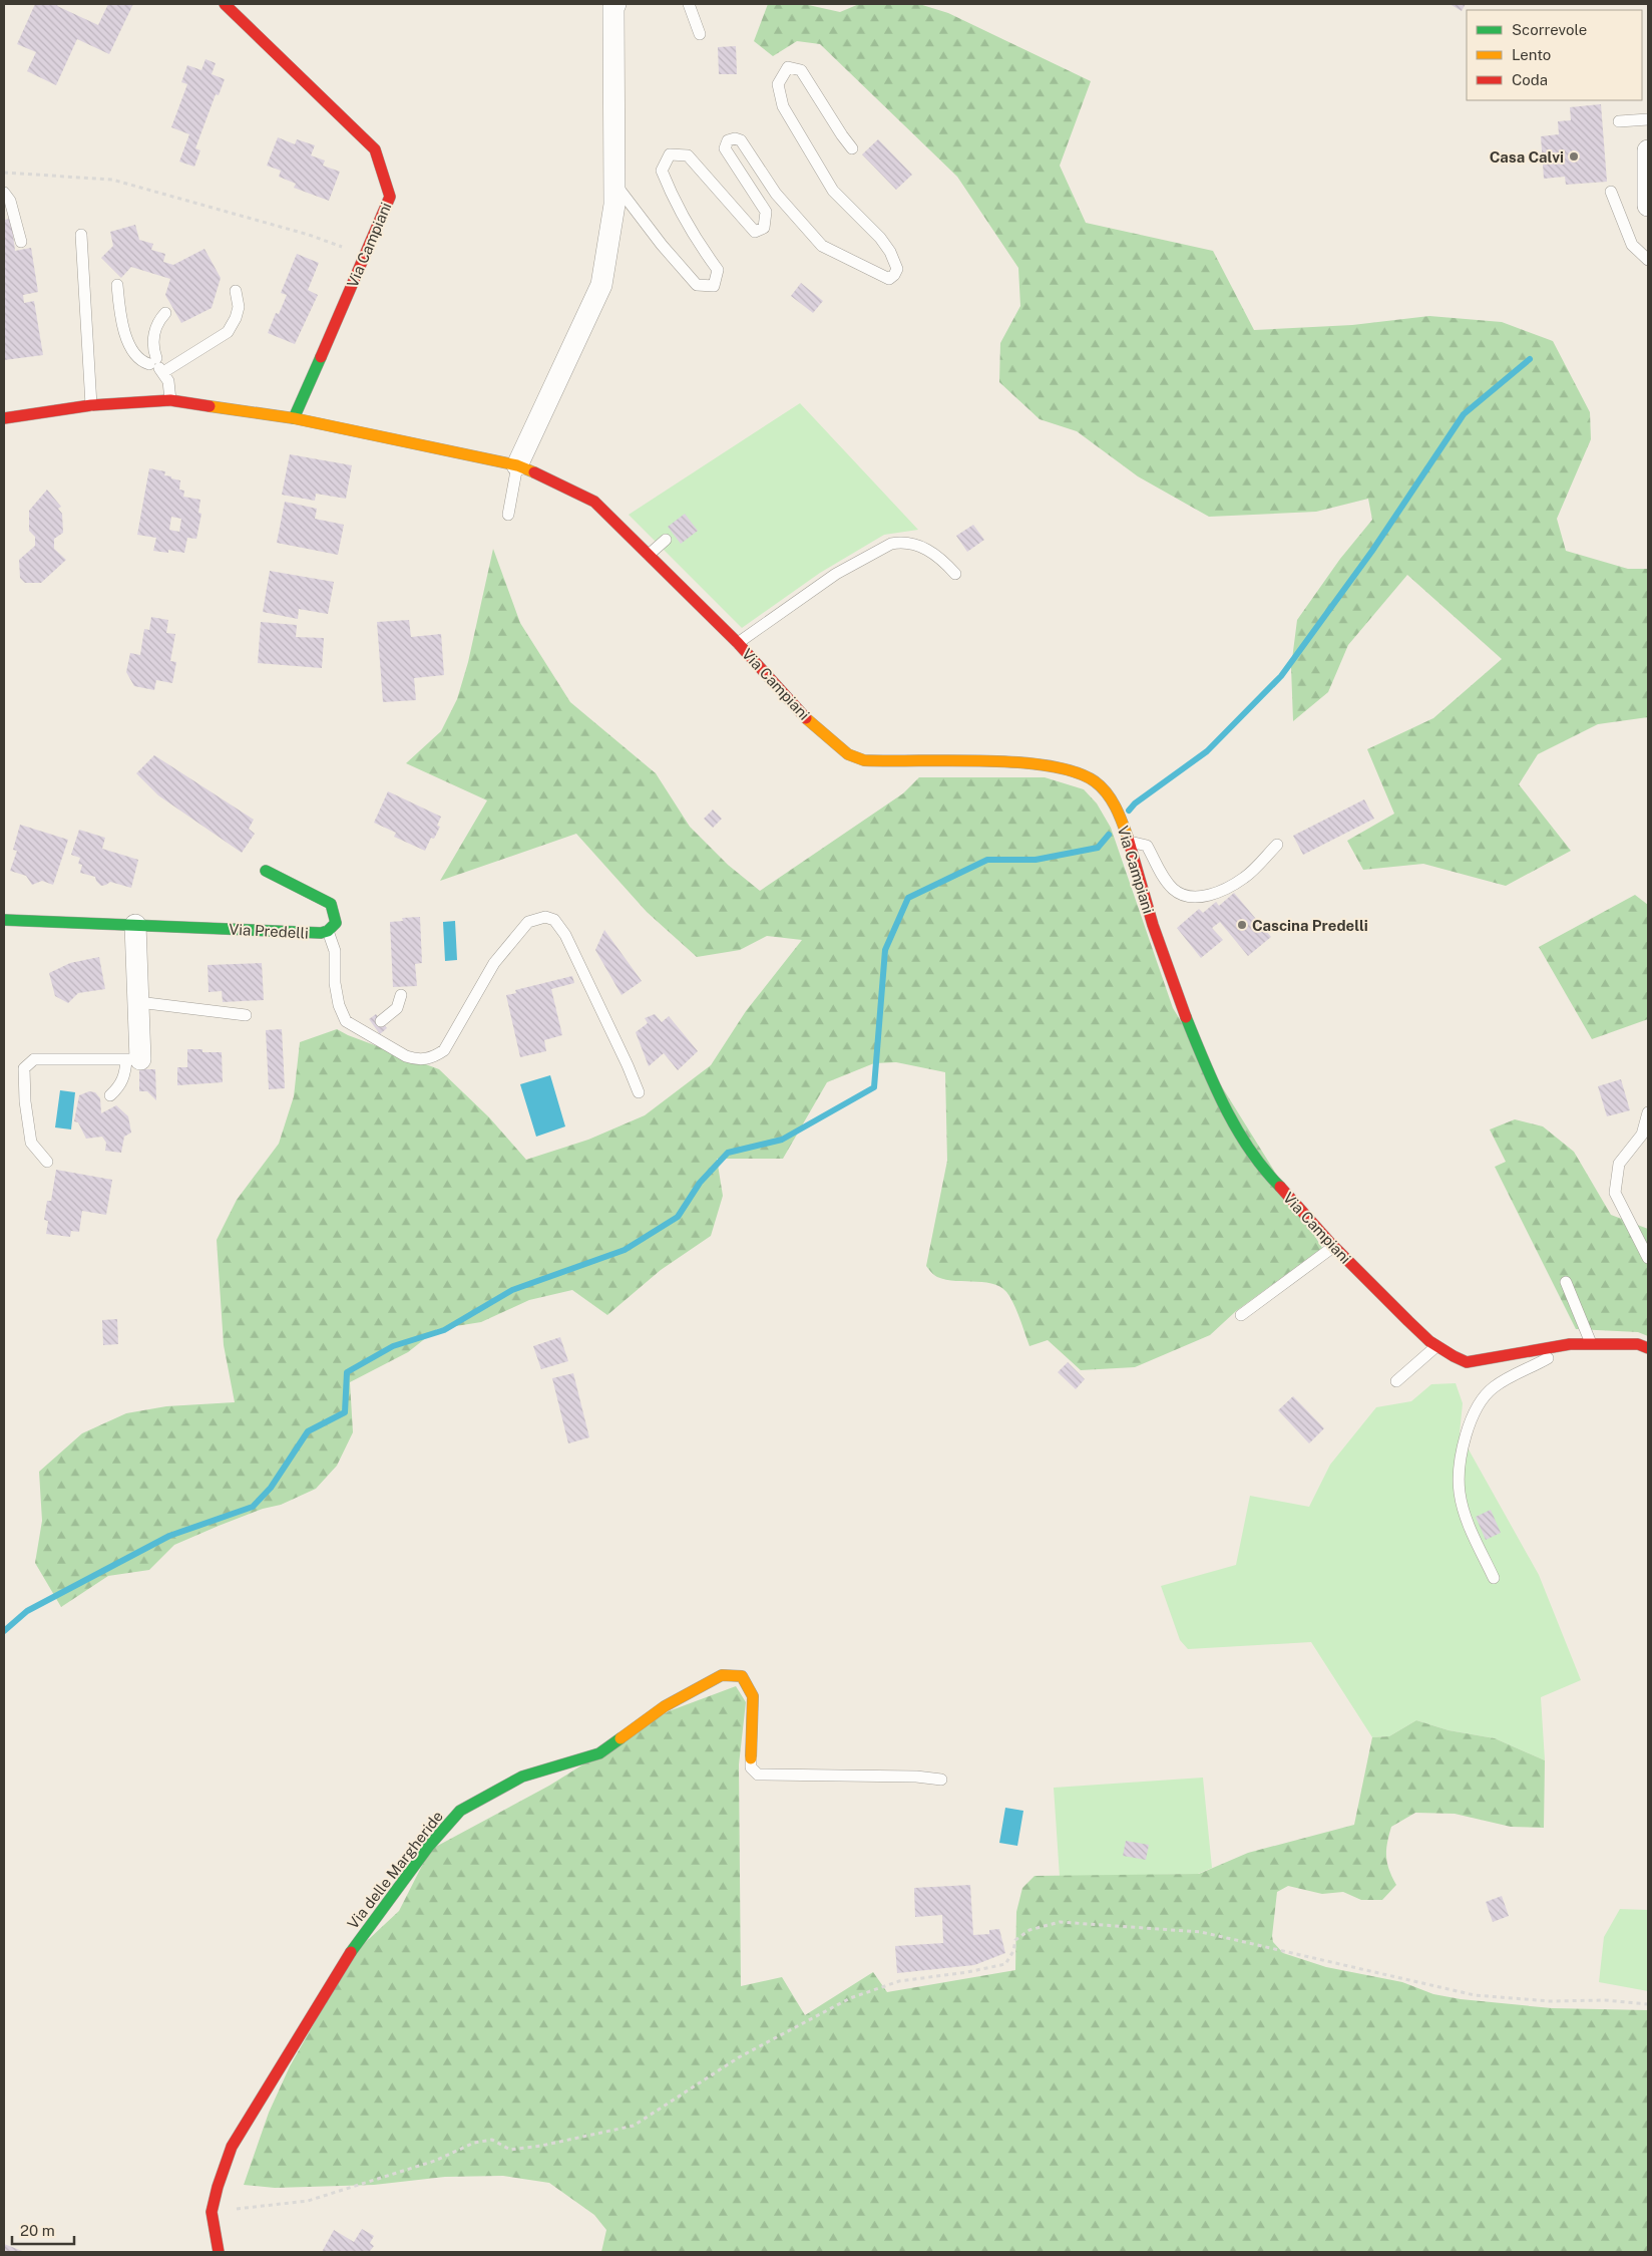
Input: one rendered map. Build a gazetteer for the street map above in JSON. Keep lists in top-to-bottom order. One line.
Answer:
{"streets":{"street":["Via Campiani","Via Predelli","Via delle Margheride"]},"places":["Casa Calvi","Cascina Predelli"],"legend":["Scorrevole","Lento","Coda"],"scale_bar":"20 m"}
